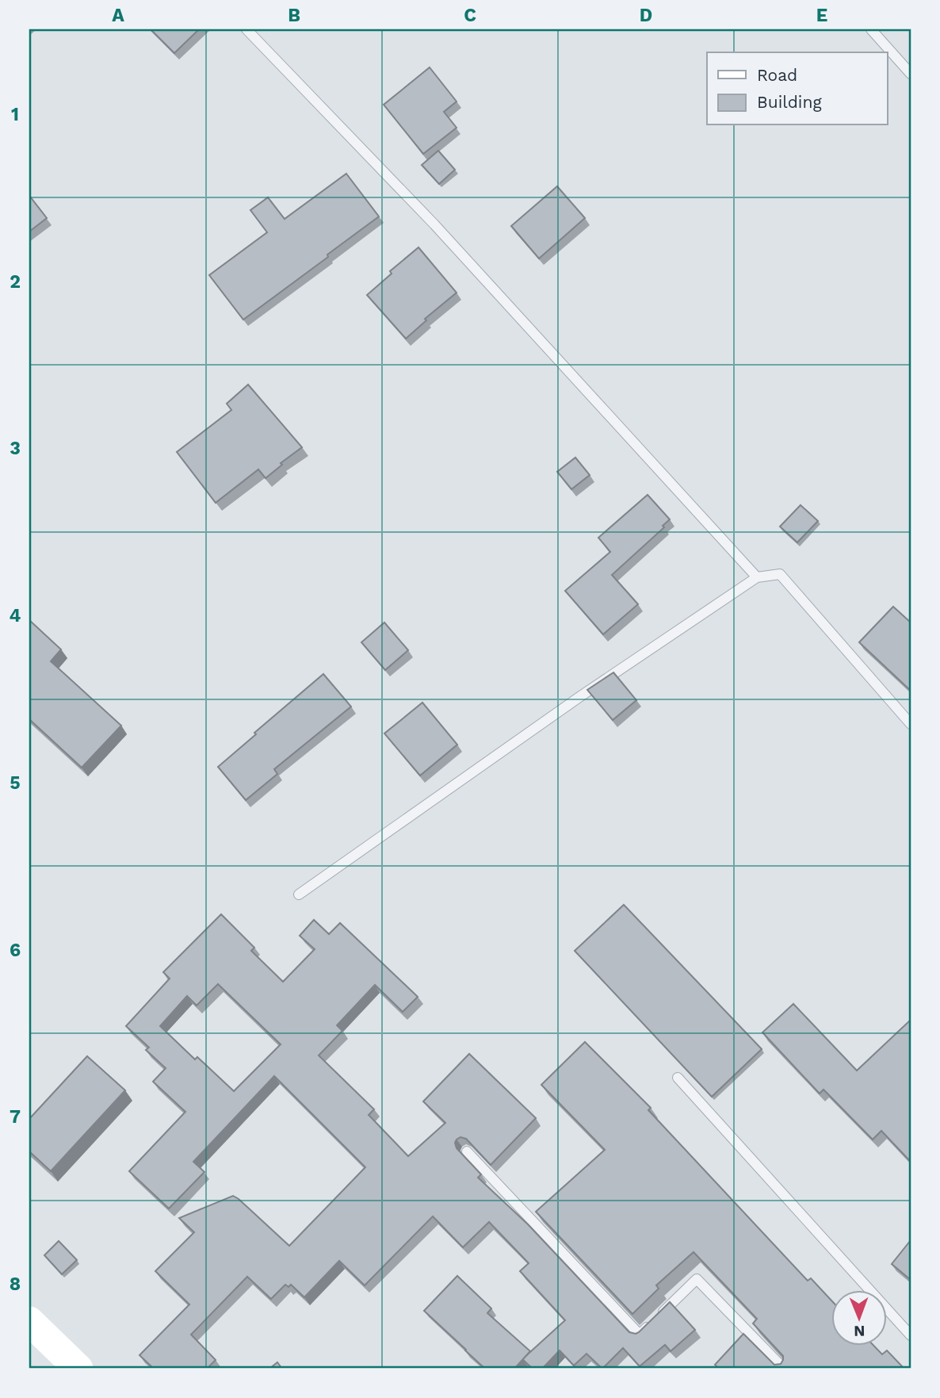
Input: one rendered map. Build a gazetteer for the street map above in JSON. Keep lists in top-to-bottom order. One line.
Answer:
{"legend":["Road","Building"],"north":"bottom","grid":{"columns":["A","B","C","D","E"],"rows":["1","2","3","4","5","6","7","8"]}}
